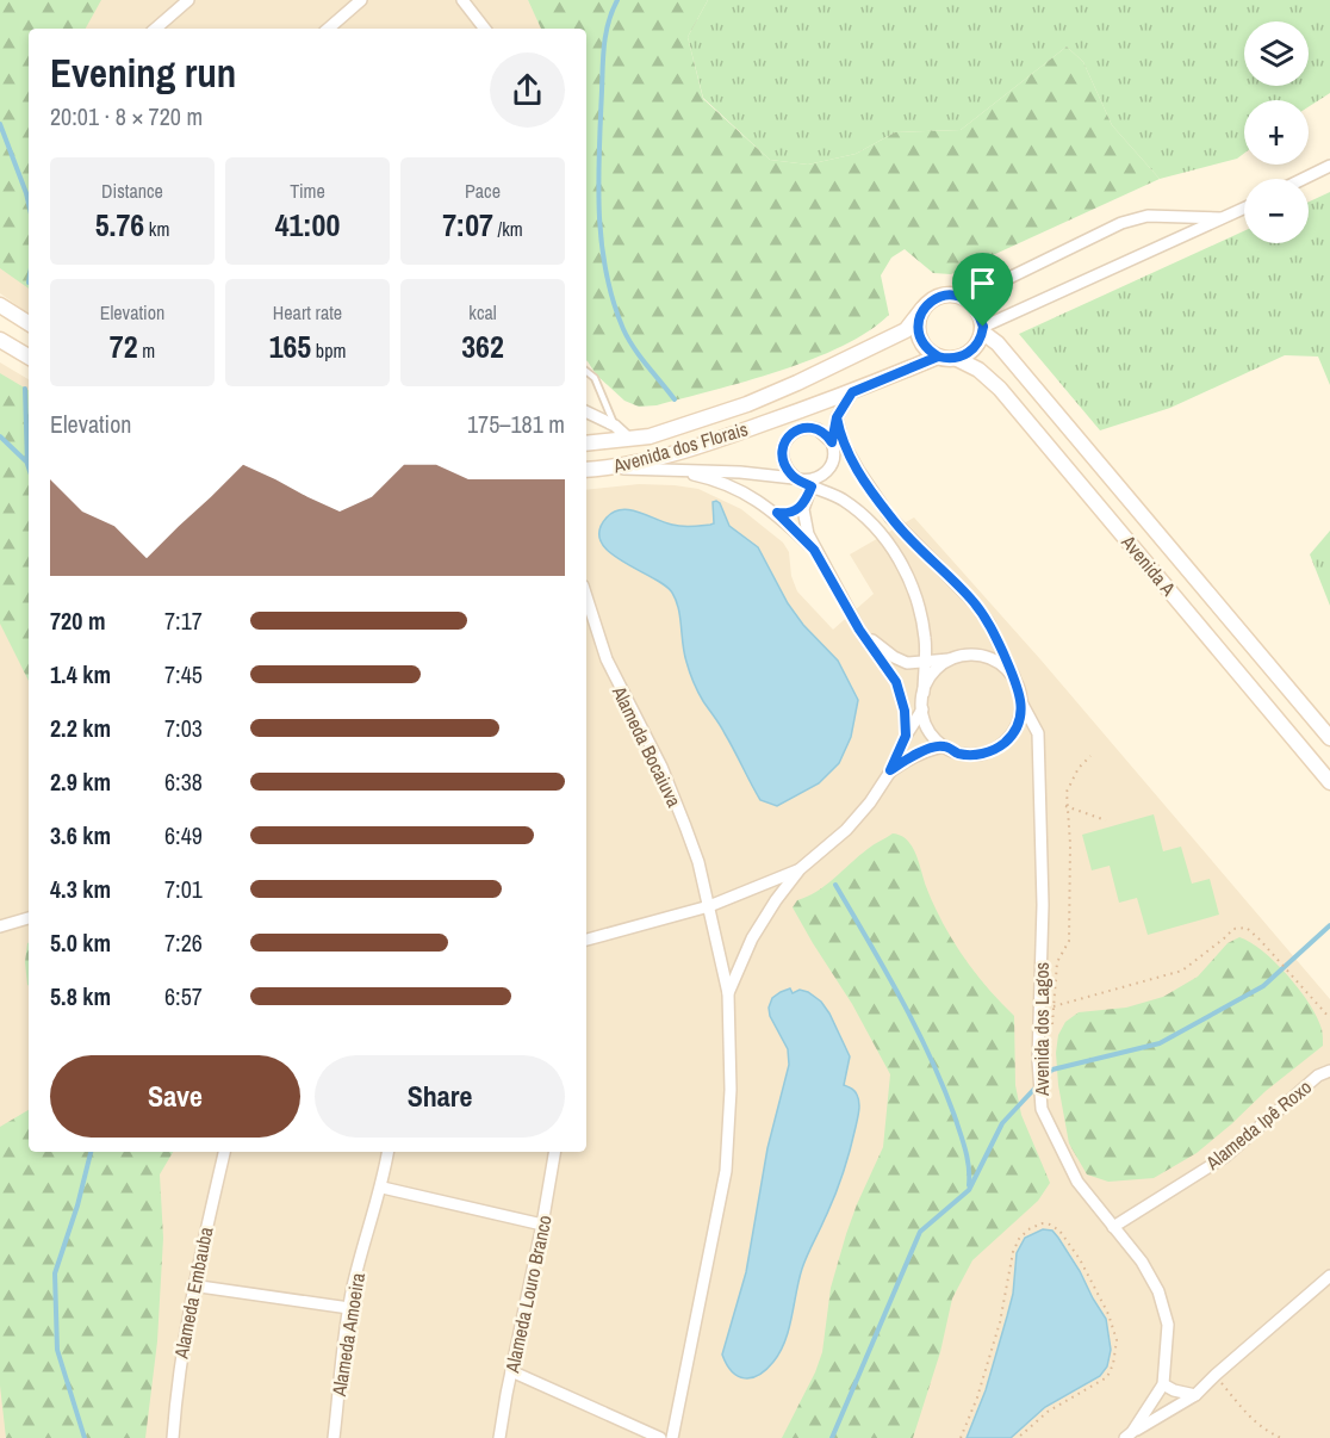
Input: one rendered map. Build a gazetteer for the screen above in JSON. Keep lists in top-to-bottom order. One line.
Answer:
{"streets":{"street":["Avenida dos Florais","Avenida A","Alameda Bocaiuva","Avenida dos Lagos","Alameda Ipê Roxo","Alameda Embauba","Alameda Louro Branco","Alameda Amoeira"]},"crossings":[["Avenida dos Florais","Avenida A"],["Avenida dos Lagos","Alameda Ipê Roxo"]],"page":{"map_buttons":["+","−"],"heading":["Evening run","20:01 · 8 × 720 m"],"stats":[["Distance","5.76 km"],["Time","41:00"],["Pace","7:07 /km"],["Elevation","72 m"],["Heart rate","165 bpm"],["kcal","362"]],"chart":["Elevation","175–181 m"],"list":[{"name":"720 m","note":"7:17"},{"name":"1.4 km","note":"7:45"},{"name":"2.2 km","note":"7:03"},{"name":"2.9 km","note":"6:38"},{"name":"3.6 km","note":"6:49"},{"name":"4.3 km","note":"7:01"},{"name":"5.0 km","note":"7:26"},{"name":"5.8 km","note":"6:57"}],"buttons":["Save","Share"]}}
